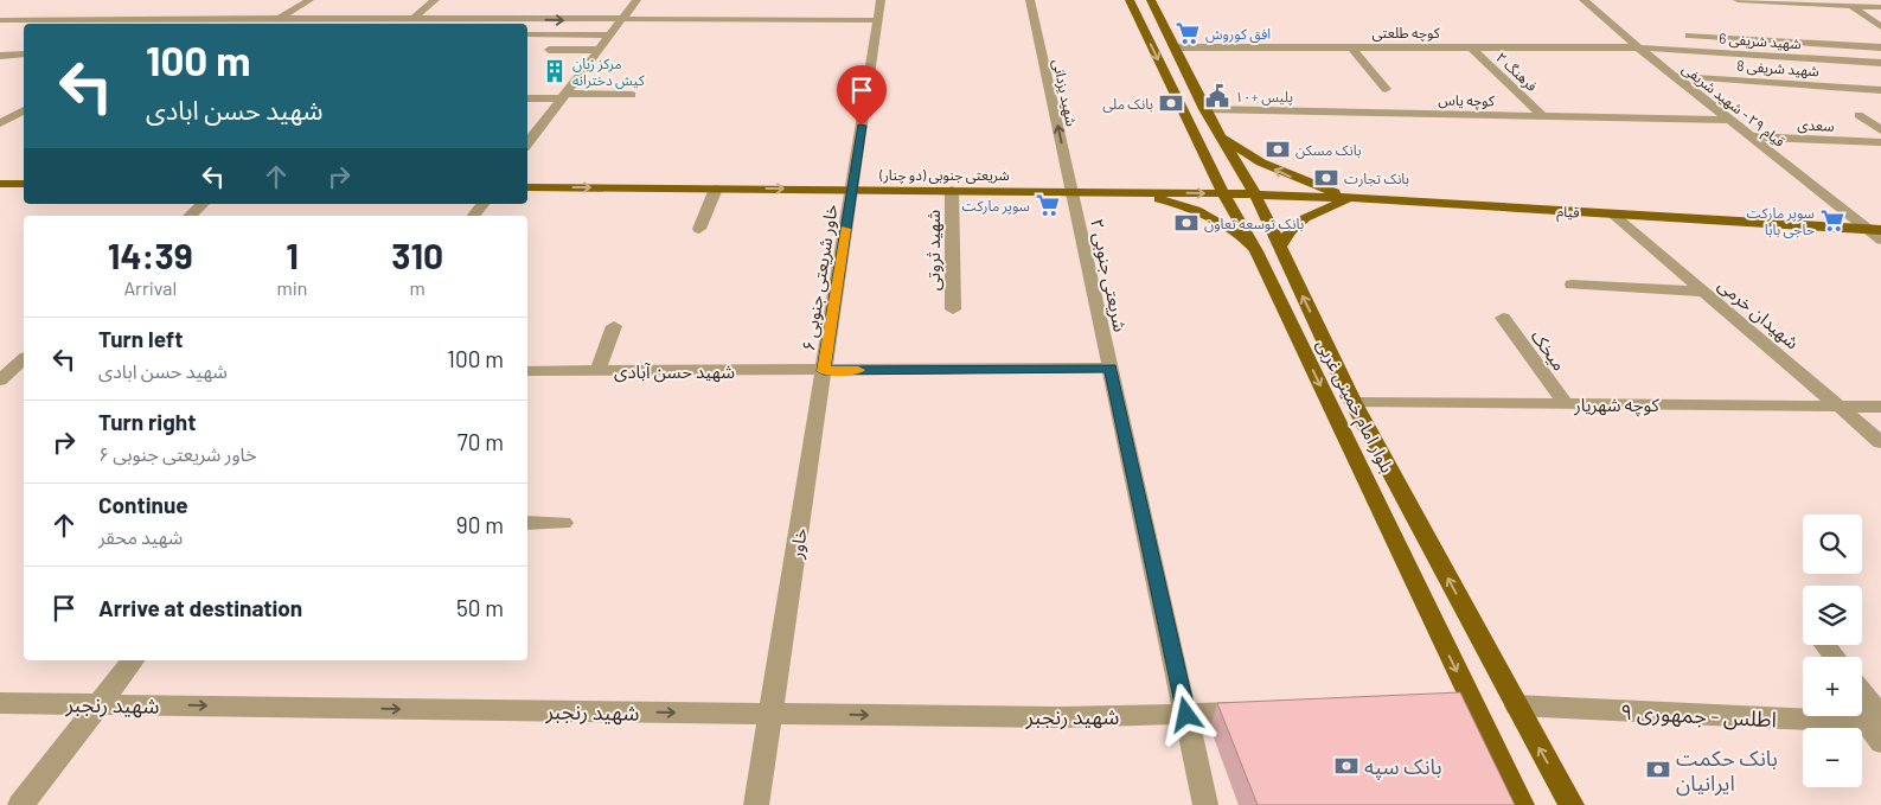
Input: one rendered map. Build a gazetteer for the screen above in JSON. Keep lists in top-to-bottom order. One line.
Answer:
{"streets":{"main road":["شریعتی جنوبی (دو چنار)","قیام","بلوار امام خمینی غربی"],"street":["کوچه طلعتی","شهید شریفی 6","شهید شریفی 8","فرهنگ ۲","شهید یزدانی","کوچه یاس","قیام ۲۹ - شهید شریفی","سعدی","شهید ثروتی","شریعتی جنوبی ۲","خاور شریعتی جنوبی ۶","شهیدان خرمی","میخک","شهید حسن آبادی","کوچه شهریار","خاور","شهید رنجبر","اطلس - جمهوری ۹"]},"crossings":[["کوچه طلعتی","شهید شریفی 6"],["کوچه طلعتی","فرهنگ ۲"],["کوچه طلعتی","قیام ۲۹ - شهید شریفی"],["کوچه طلعتی","بلوار امام خمینی غربی"],["شهید شریفی 6","قیام ۲۹ - شهید شریفی"],["شهید شریفی 8","قیام ۲۹ - شهید شریفی"],["فرهنگ ۲","کوچه یاس"],["شهید یزدانی","شریعتی جنوبی (دو چنار)"],["شهید یزدانی","شریعتی جنوبی ۲"],["کوچه یاس","قیام ۲۹ - شهید شریفی"],["کوچه یاس","بلوار امام خمینی غربی"],["قیام ۲۹ - شهید شریفی","سعدی"],["قیام ۲۹ - شهید شریفی","قیام"],["شریعتی جنوبی (دو چنار)","قیام"],["شریعتی جنوبی (دو چنار)","شهید ثروتی"],["شریعتی جنوبی (دو چنار)","شریعتی جنوبی ۲"],["شریعتی جنوبی (دو چنار)","خاور شریعتی جنوبی ۶"],["شریعتی جنوبی (دو چنار)","بلوار امام خمینی غربی"],["قیام","شهیدان خرمی"],["قیام","بلوار امام خمینی غربی"],["شریعتی جنوبی ۲","شهید حسن آبادی"],["شریعتی جنوبی ۲","شهید رنجبر"],["خاور شریعتی جنوبی ۶","شهید حسن آبادی"],["خاور شریعتی جنوبی ۶","خاور"],["شهیدان خرمی","کوچه شهریار"],["میخک","کوچه شهریار"],["شهید حسن آبادی","خاور"],["کوچه شهریار","بلوار امام خمینی غربی"],["بلوار امام خمینی غربی","اطلس - جمهوری ۹"],["خاور","شهید رنجبر"]],"one_way":["شهید یزدانی","شریعتی جنوبی (دو چنار)","شهید رنجبر"],"places":{"supermarket":["افق کوروش","سوپر مارکت","سوپر مارکت حاجی بابا"],"building":["مرکز زبان کیش دخترانه"],"public building":["پلیس +۱۰"],"bank":["بانک ملی","بانک مسکن","بانک تجارت","بانک توسعه تعاون","بانک سپه","بانک حکمت ایرانیان"]},"page":{"turn":["100 m","شهید حسن ابادی"],"eta":["14:39","Arrival","1","min","310","m"],"list":[{"name":"Turn left","note":"شهید حسن ابادی","value":"100 m"},{"name":"Turn right","note":"خاور شریعتی جنوبی ۶","value":"70 m"},{"name":"Continue","note":"شهید محقر","value":"90 m"},{"name":"Arrive at destination","value":"50 m"}],"map_buttons":["+","−"]}}
